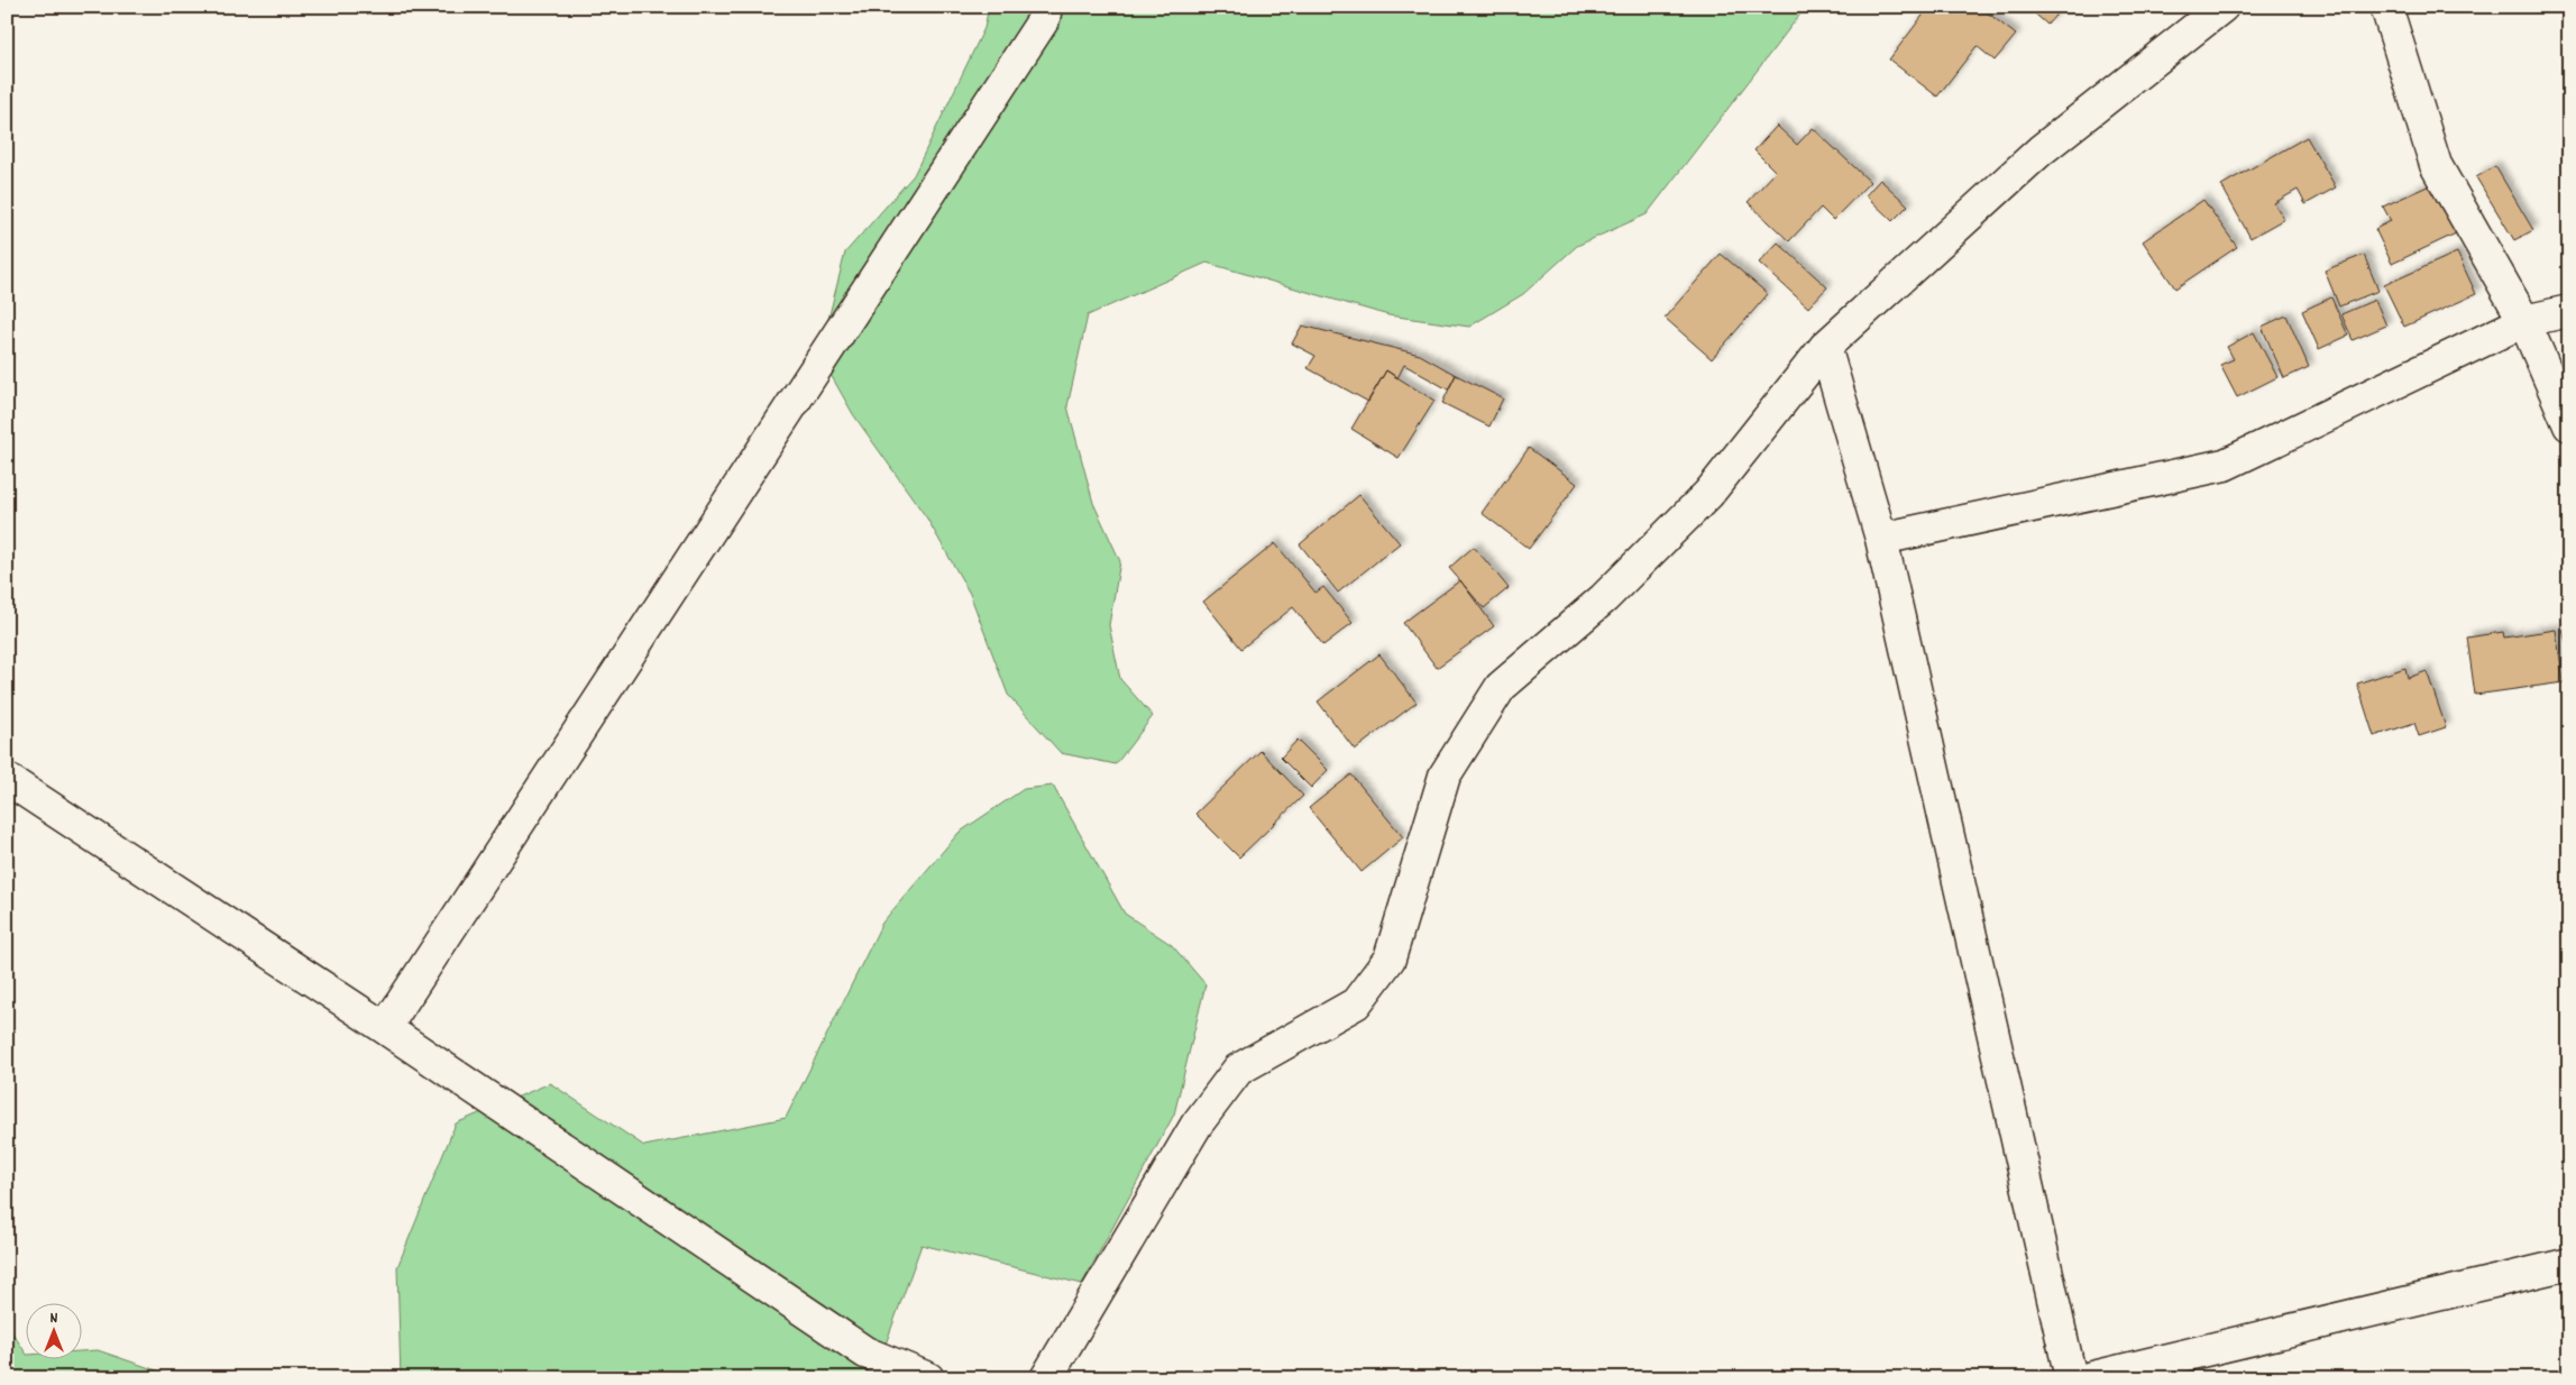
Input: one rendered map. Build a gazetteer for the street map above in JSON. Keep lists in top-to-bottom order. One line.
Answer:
{"north":"top"}
